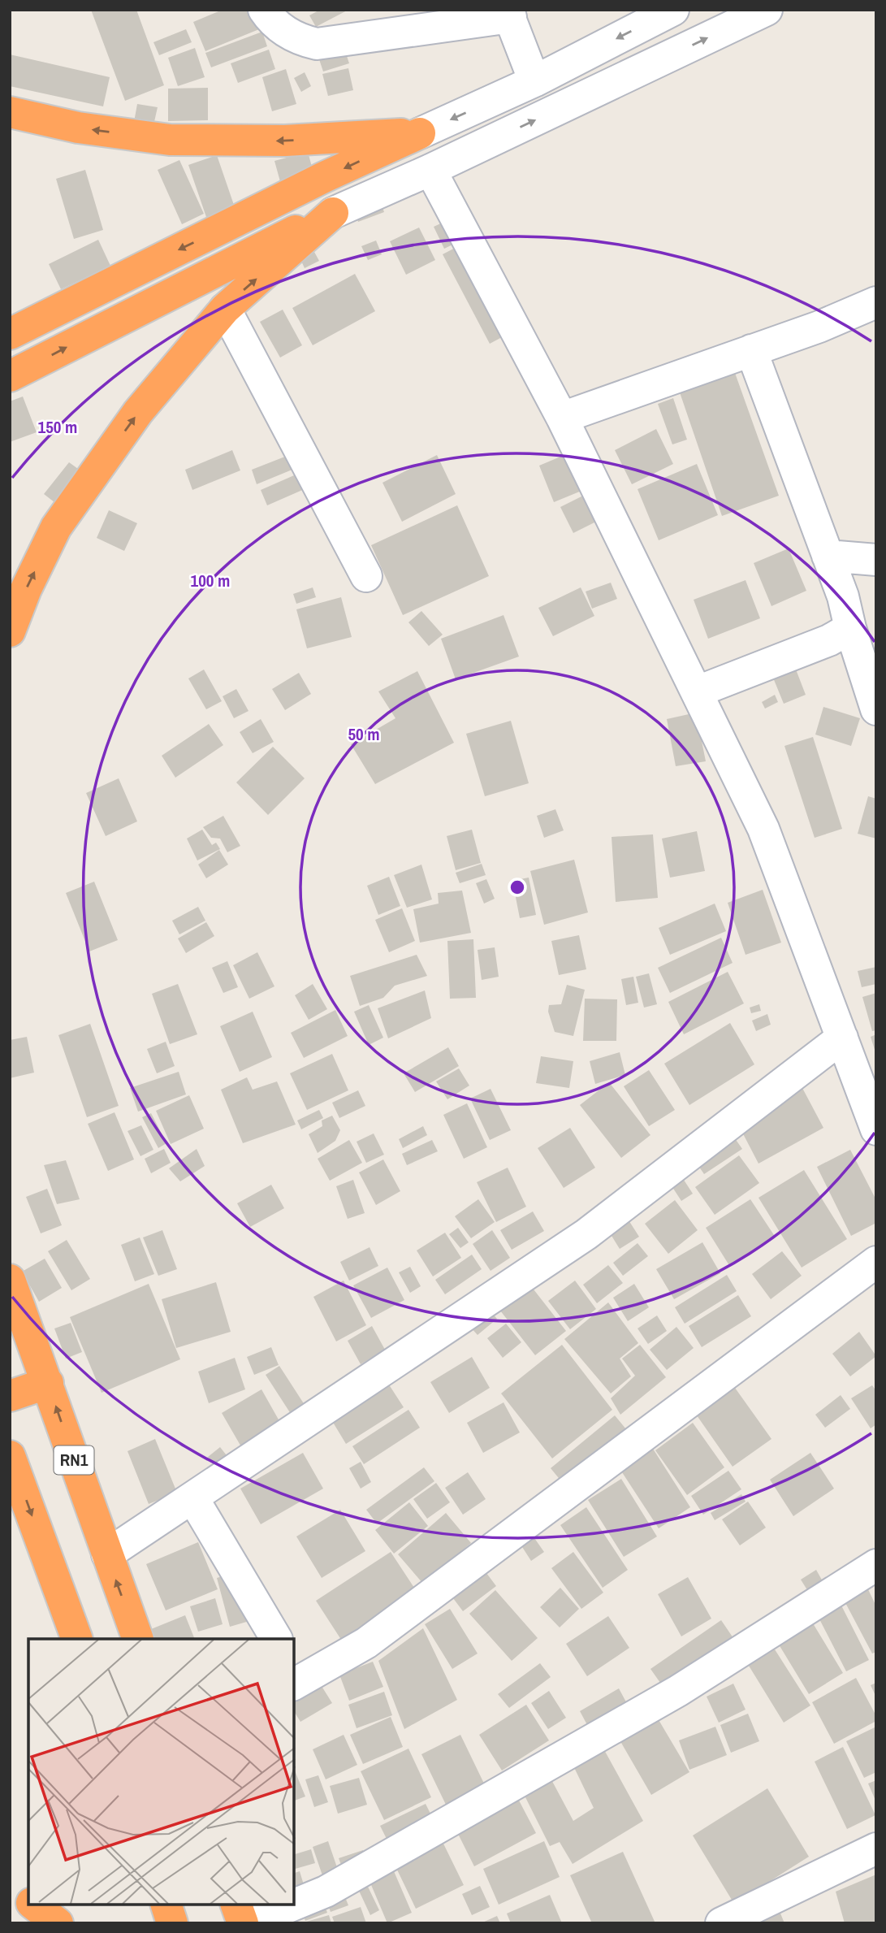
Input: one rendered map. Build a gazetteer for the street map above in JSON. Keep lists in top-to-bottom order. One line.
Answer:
{"streets":{"highway":["RN1"]},"rings":["150 m","100 m","50 m"]}
